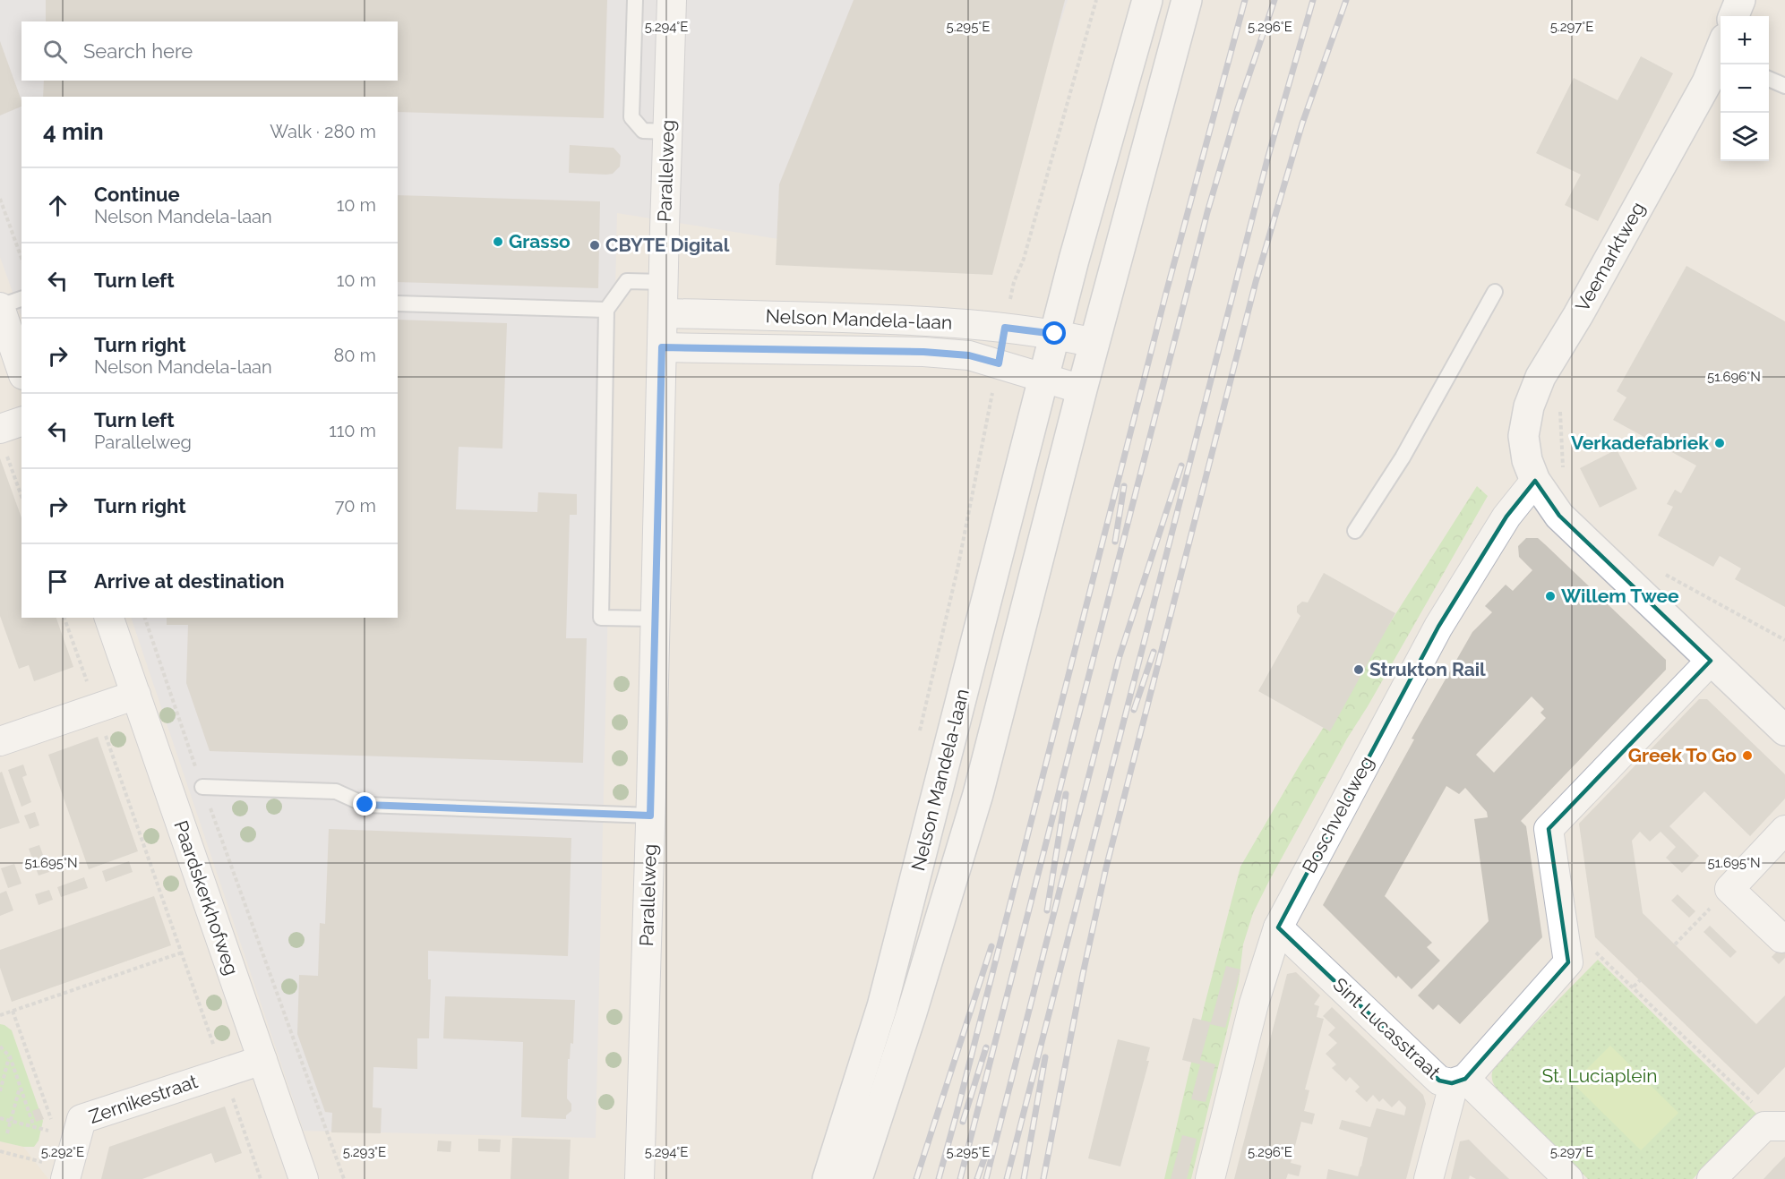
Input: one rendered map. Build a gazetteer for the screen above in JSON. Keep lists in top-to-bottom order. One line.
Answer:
{"streets":{"main road":["Veemarktweg","Nelson Mandela-laan"],"street":["Parallelweg","Boschveldweg","Paardskerkhofweg","Sint Lucasstraat","Zernikestraat"]},"crossings":[["Parallelweg","Nelson Mandela-laan"],["Veemarktweg","Boschveldweg"],["Boschveldweg","Sint Lucasstraat"],["Paardskerkhofweg","Zernikestraat"]],"parks":["St. Luciaplein"],"places":["Grasso","CBYTE Digital","Verkadefabriek","Willem Twee","Strukton Rail","Greek To Go"],"page":{"map_buttons":["+","−"],"search":"Search here","heading":["4 min","Walk · 280 m"],"list":[["Continue","Nelson Mandela-laan","10 m"],["Turn left","10 m"],["Turn right","Nelson Mandela-laan","80 m"],["Turn left","Parallelweg","110 m"],["Turn right","70 m"],"Arrive at destination"]},"coordinates":["5.294°E","5.295°E","5.296°E","5.297°E","51.696°N","51.695°N","5.292°E","5.293°E"]}
